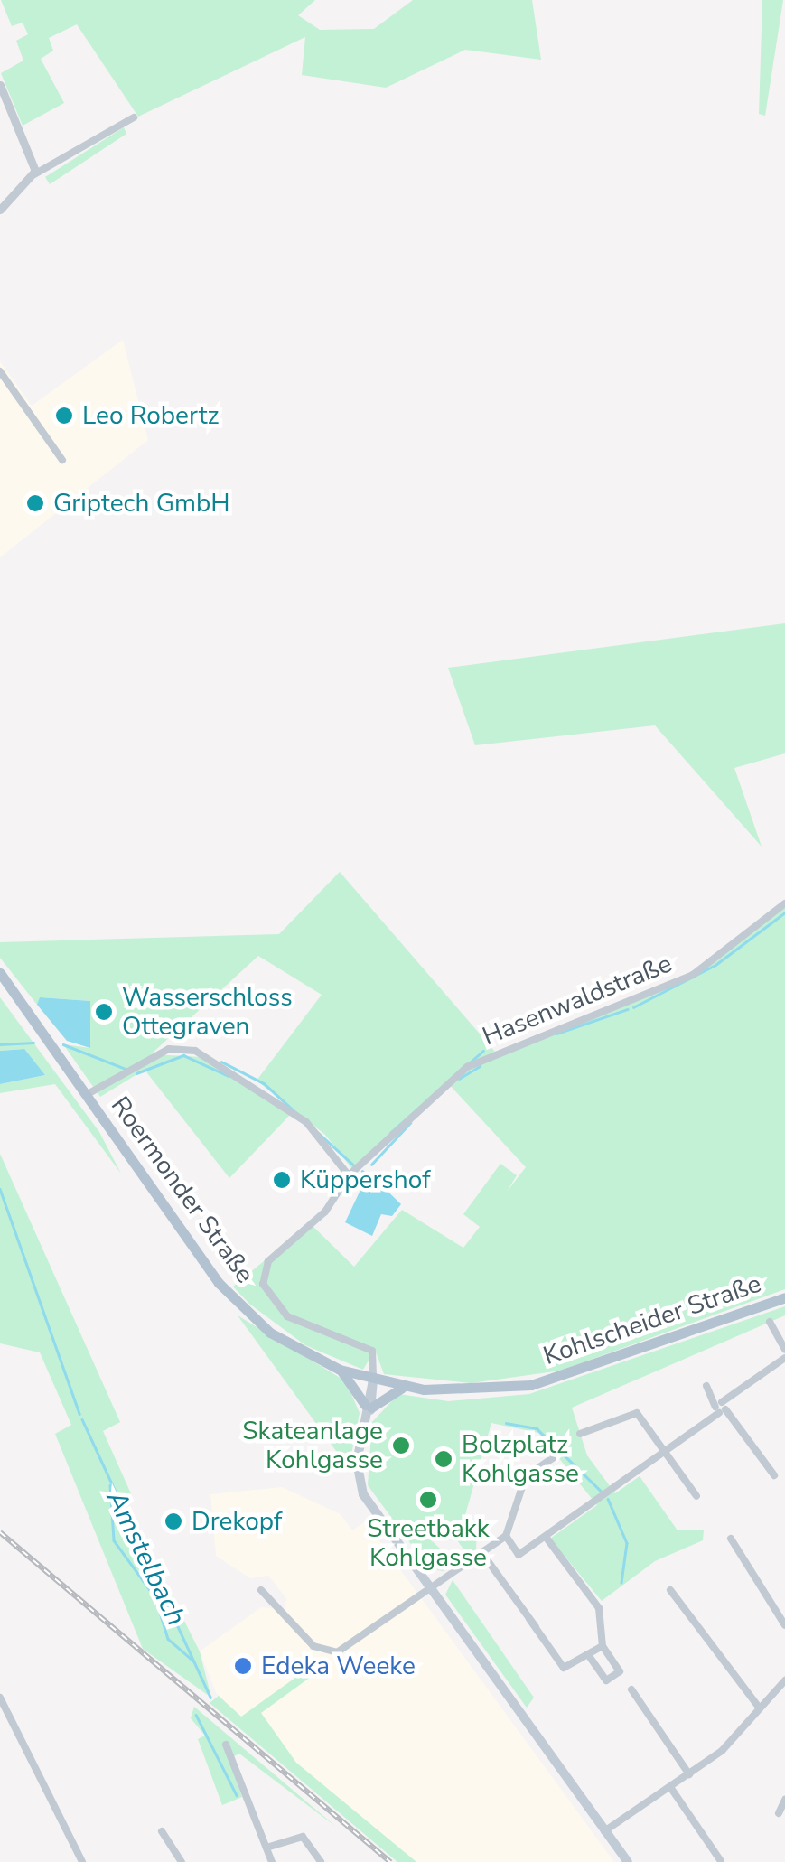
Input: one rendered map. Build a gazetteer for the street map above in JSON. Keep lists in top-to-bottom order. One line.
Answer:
{"streets":{"main road":["Roermonder Straße","Kohlscheider Straße"],"street":["Hasenwaldstraße"]},"crossings":[["Hasenwaldstraße","Roermonder Straße"],["Hasenwaldstraße","Kohlscheider Straße"],["Roermonder Straße","Kohlscheider Straße"]],"water":["Amstelbach"],"places":["Leo Robertz","Griptech GmbH","Wasserschloss Ottegraven","Küppershof","Skateanlage Kohlgasse","Bolzplatz Kohlgasse","Streetbakk Kohlgasse","Drekopf","Edeka Weeke"]}
